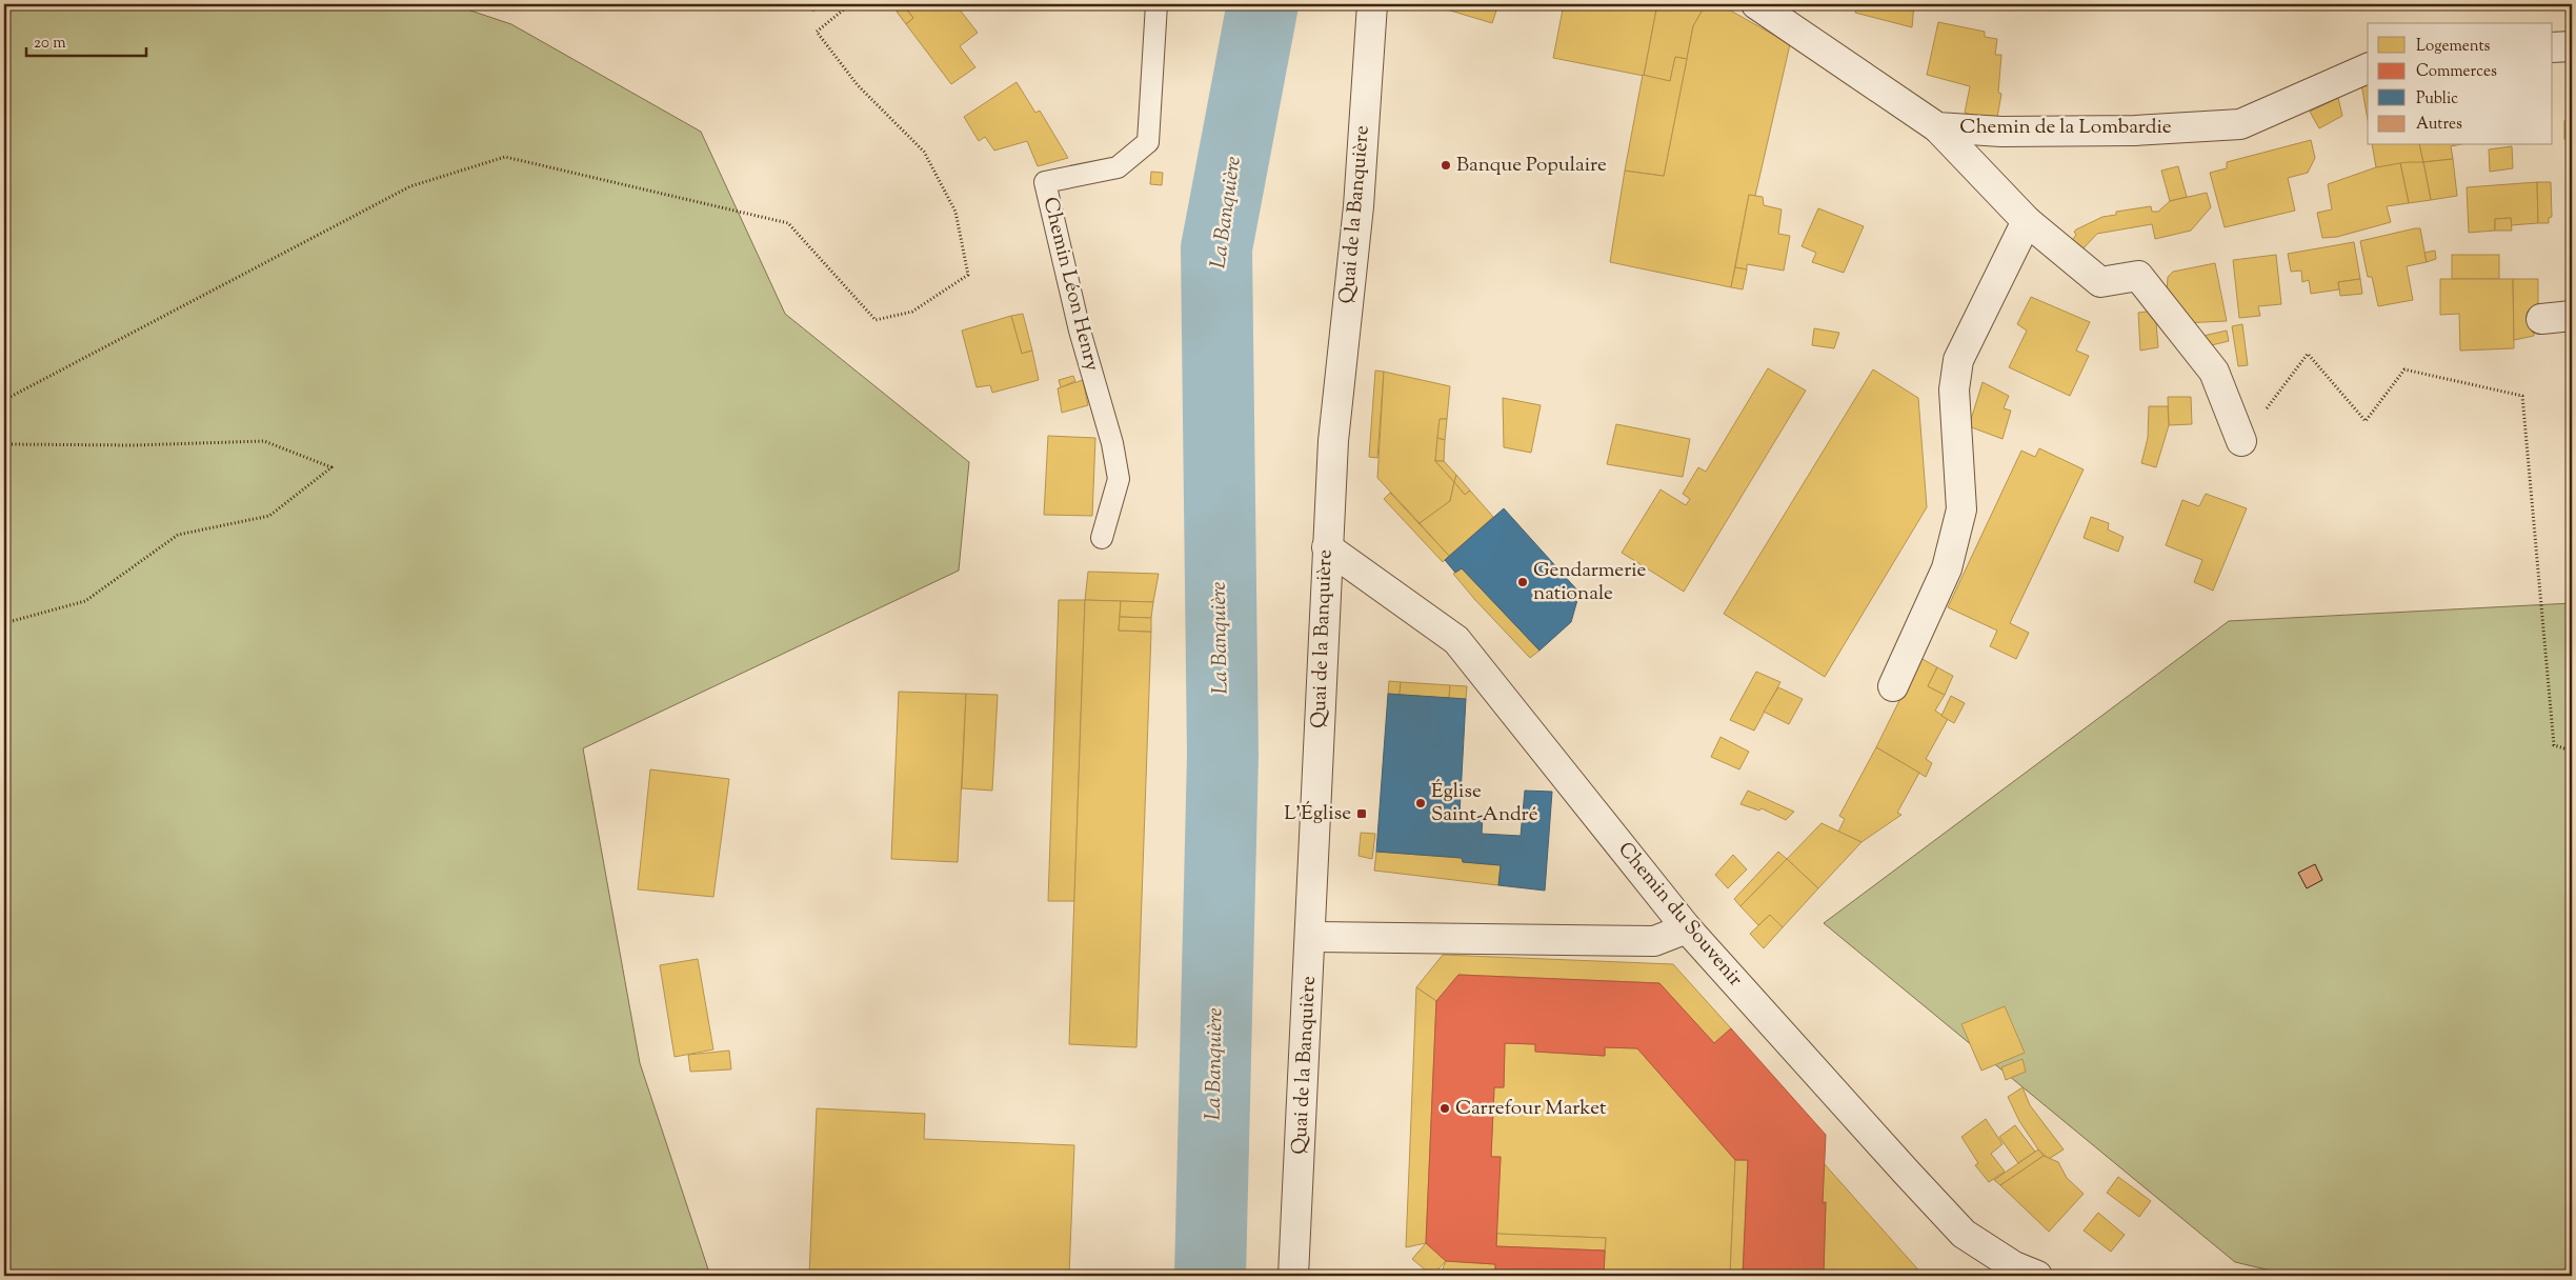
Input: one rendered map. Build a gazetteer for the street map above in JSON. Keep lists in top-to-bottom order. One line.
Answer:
{"streets":{"street":["Chemin de la Lombardie","Quai de la Banquière","Chemin du Souvenir"],"lane":["Chemin Léon Henry"]},"crossings":[["Quai de la Banquière","Chemin du Souvenir"]],"water":["La Banquière"],"places":{"other":["Banque Populaire","Gendarmerie nationale","Église Saint-André","Carrefour Market"],"transit":["L'Église"]},"legend":["Logements","Commerces","Public","Autres"],"scale_bar":"20 m"}
